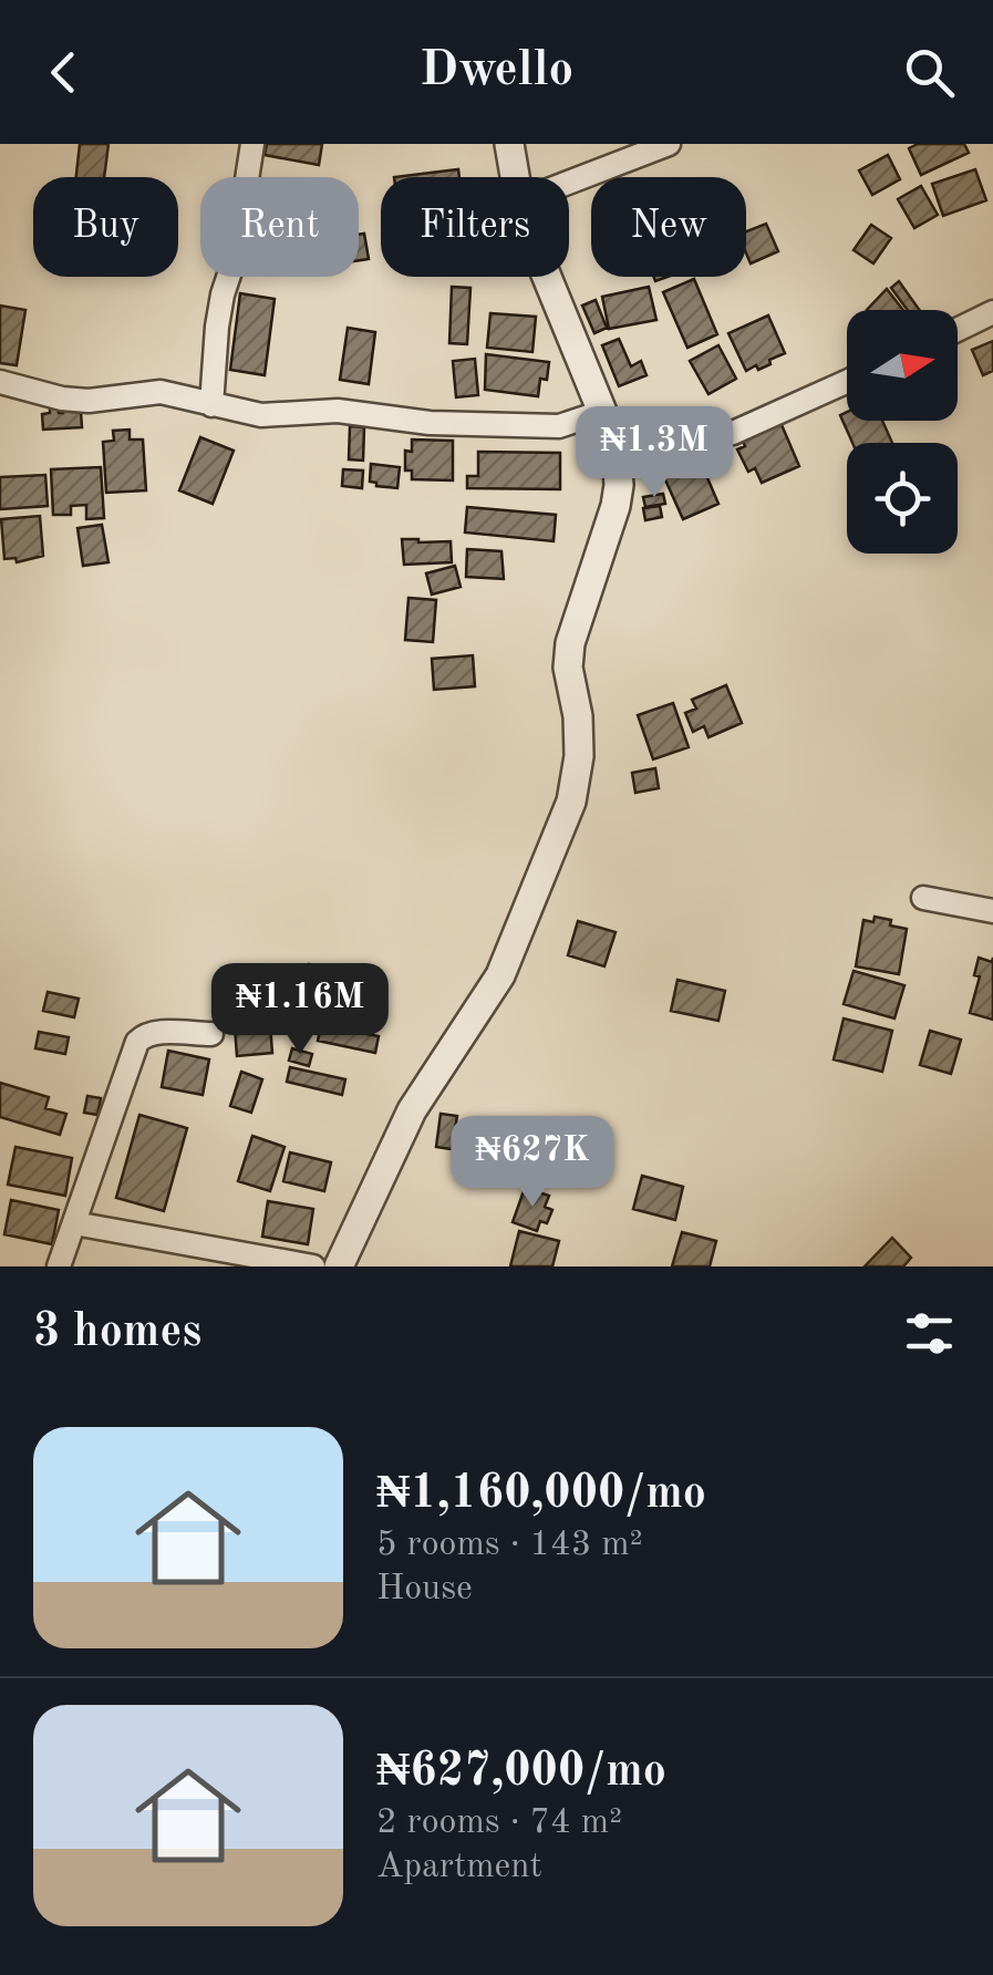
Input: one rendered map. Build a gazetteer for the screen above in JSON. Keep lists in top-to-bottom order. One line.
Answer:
{"north":"right","page":{"header":"Dwello","chip":["Buy","Rent","Filters","New"],"price":["₦1.3M","₦1.16M","₦627K"],"heading":"3 homes","list":[{"name":"₦1,160,000/mo","note":"5 rooms · 143 m² · House"},{"name":"₦627,000/mo","note":"2 rooms · 74 m² · Apartment"}]}}
